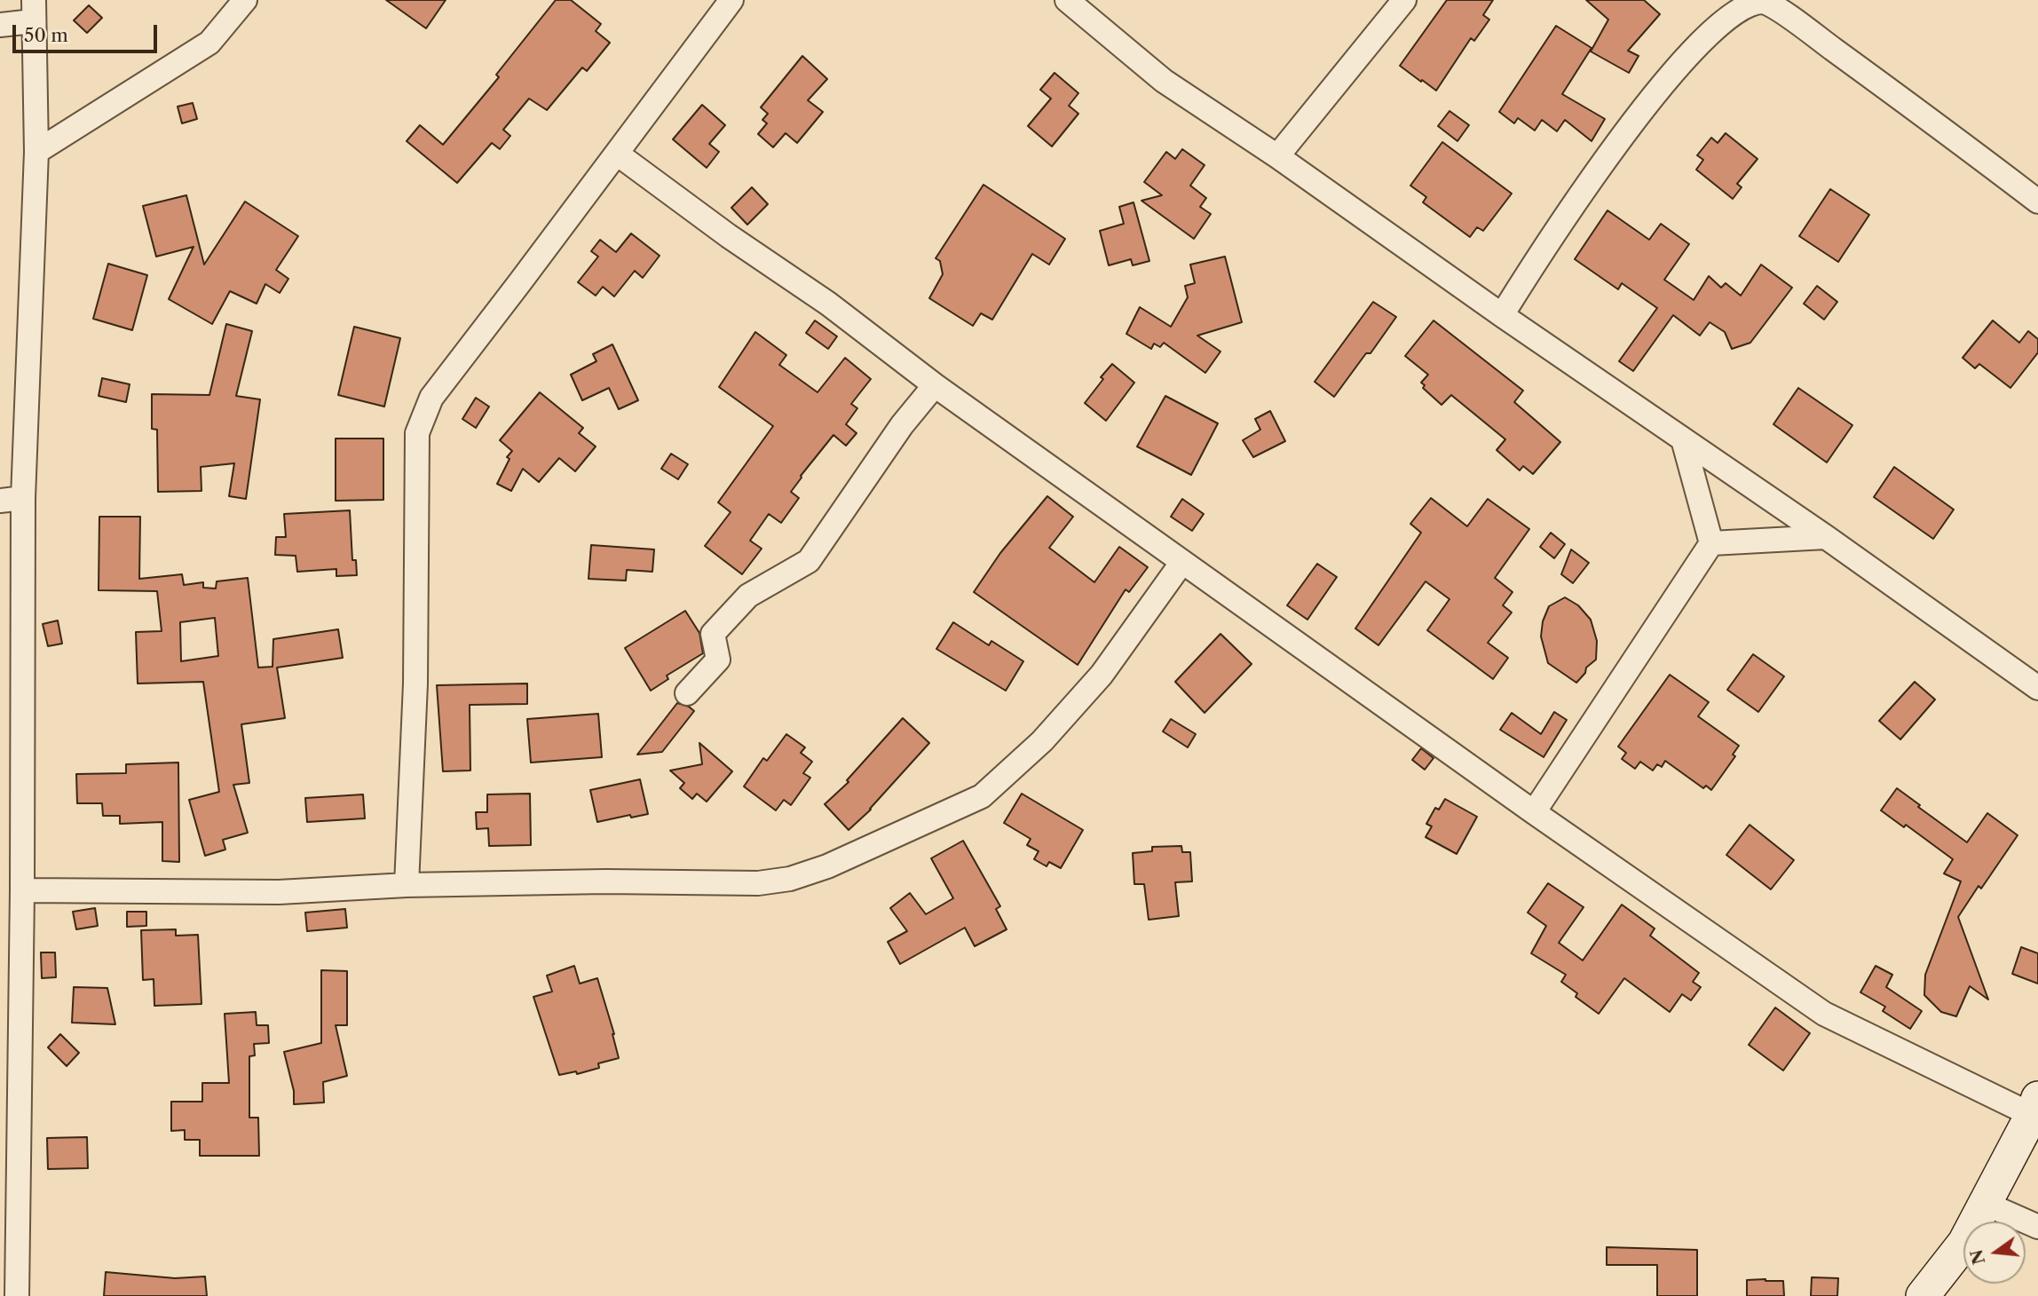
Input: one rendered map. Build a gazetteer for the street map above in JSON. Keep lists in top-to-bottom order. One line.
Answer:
{"scale_bar":"50 m","north":"left"}
